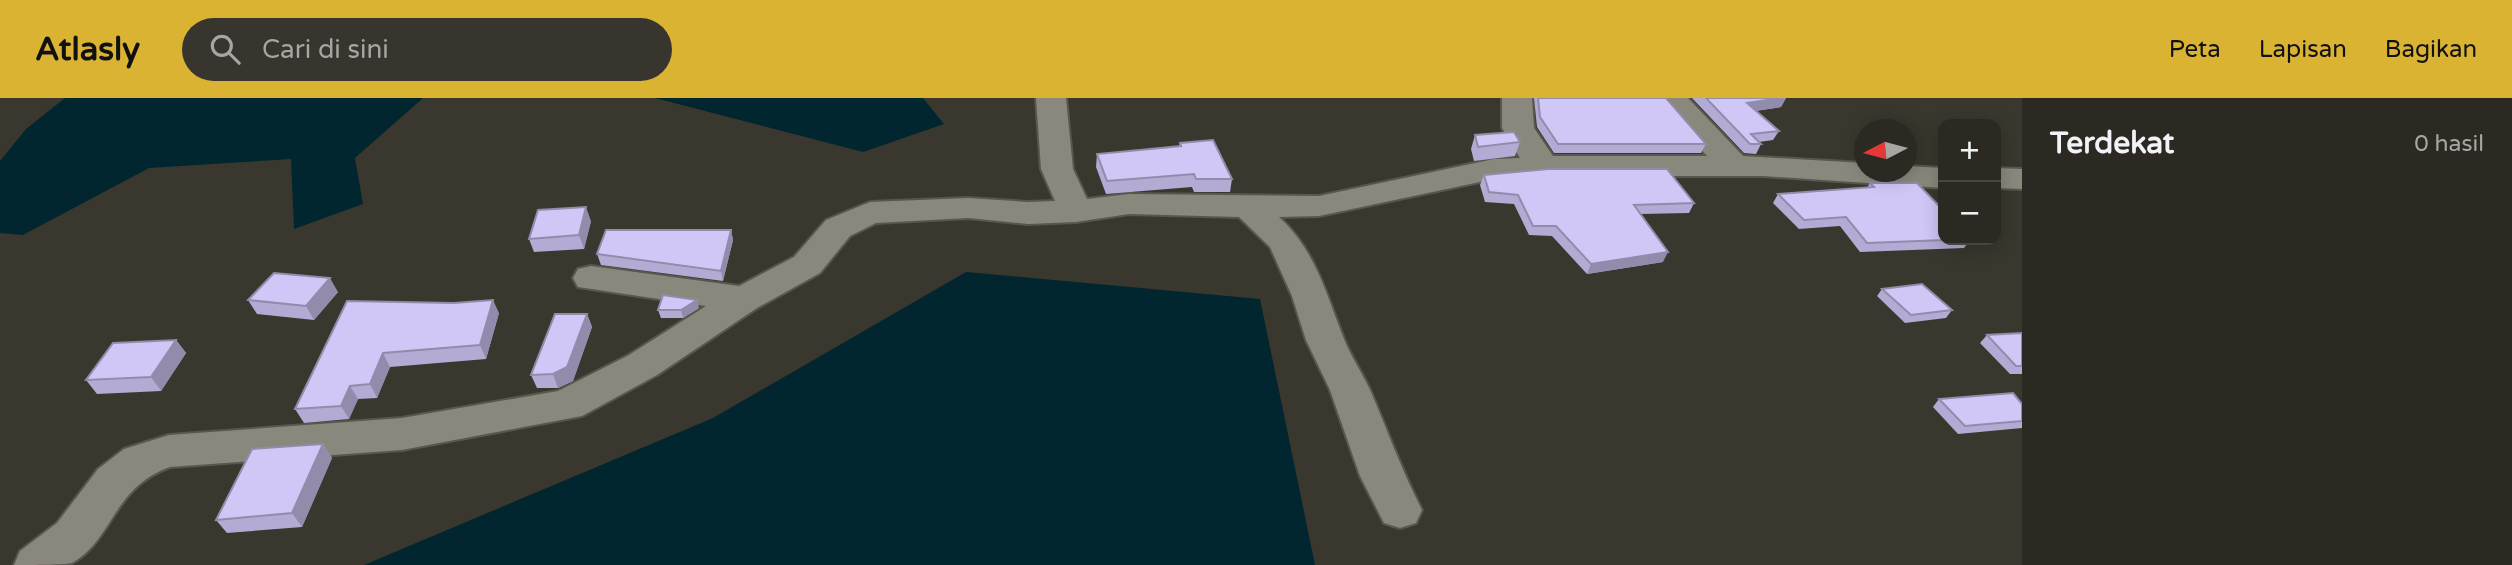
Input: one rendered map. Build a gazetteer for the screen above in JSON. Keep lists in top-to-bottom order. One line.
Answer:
{"north":"left","page":{"header":"Atlasly","search":"Cari di sini","nav":["Peta","Lapisan","Bagikan"],"heading":["Terdekat","0 hasil"],"map_buttons":["+","−"]}}
